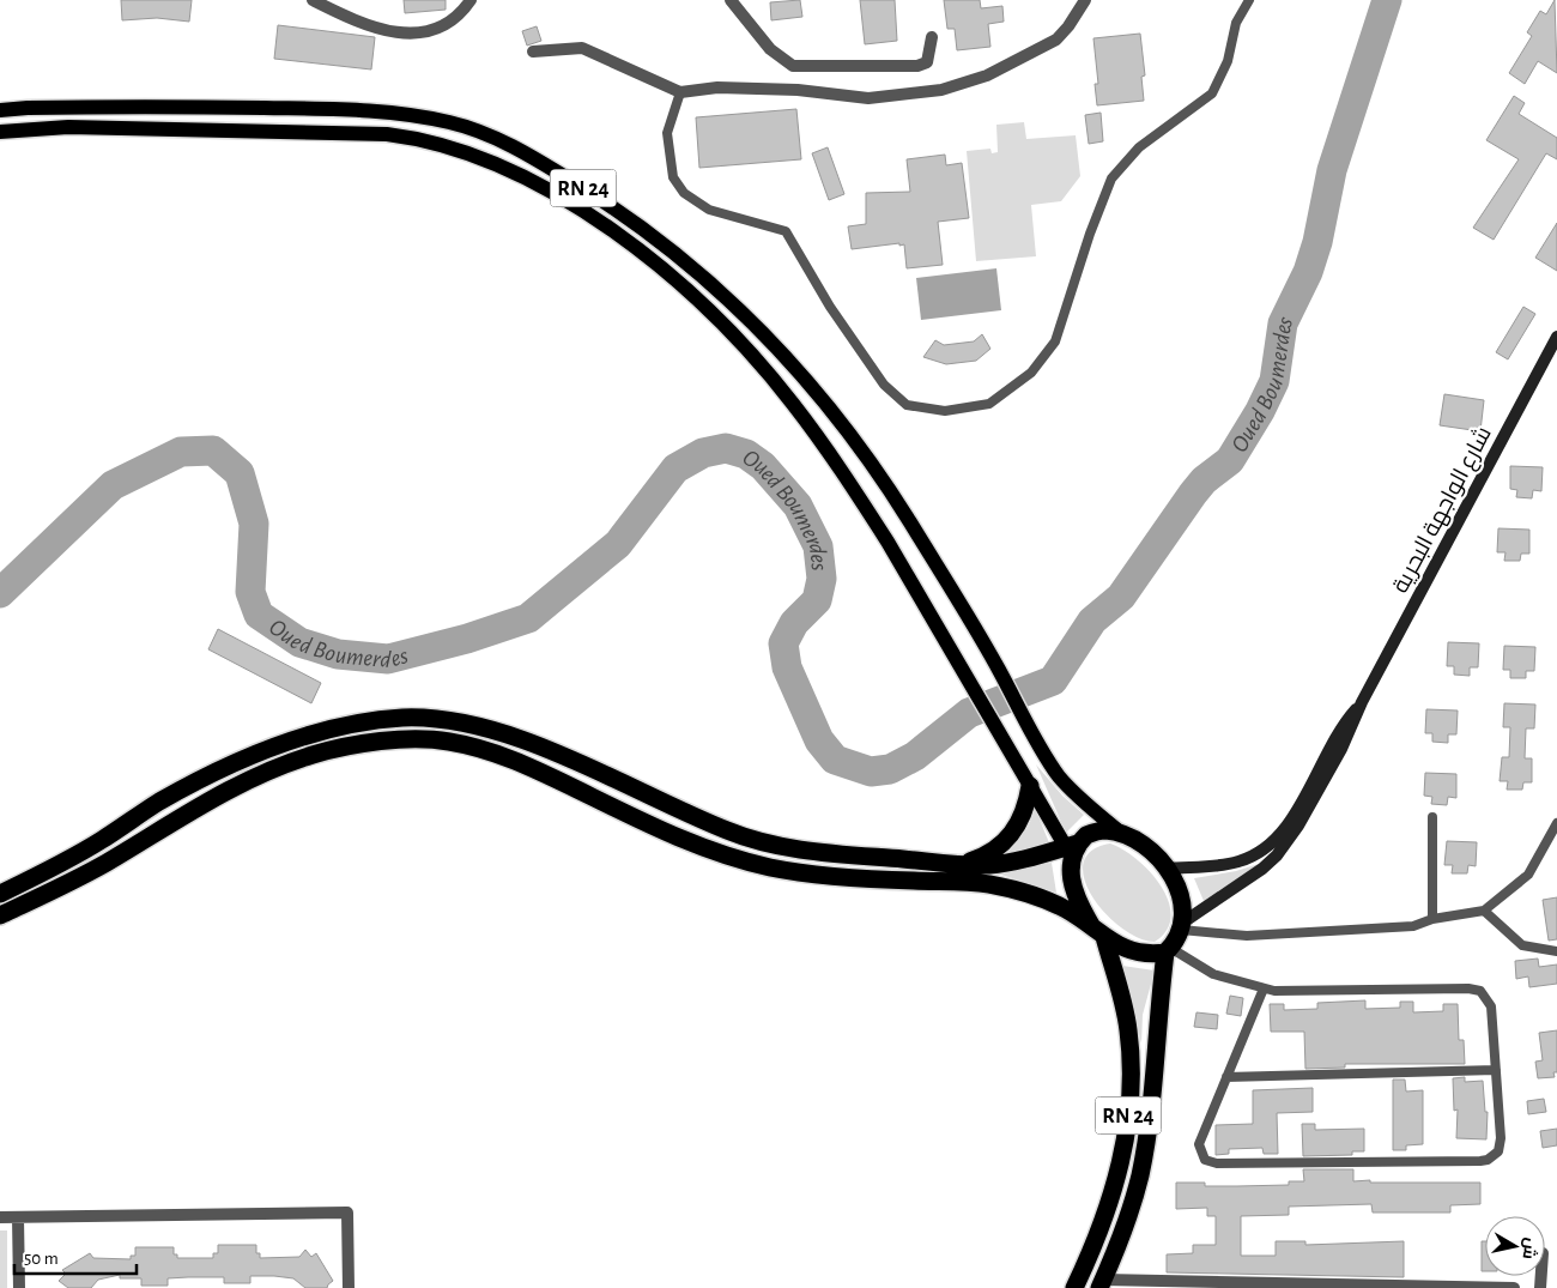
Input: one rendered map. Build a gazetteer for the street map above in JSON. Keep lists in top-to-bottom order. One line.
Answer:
{"streets":{"highway":["RN 24"],"main road":["شارع الواجهة البحرية"]},"crossings":[["RN 24","شارع الواجهة البحرية"]],"water":["Oued Boumerdes"],"scale_bar":"50 m","north":"right"}
